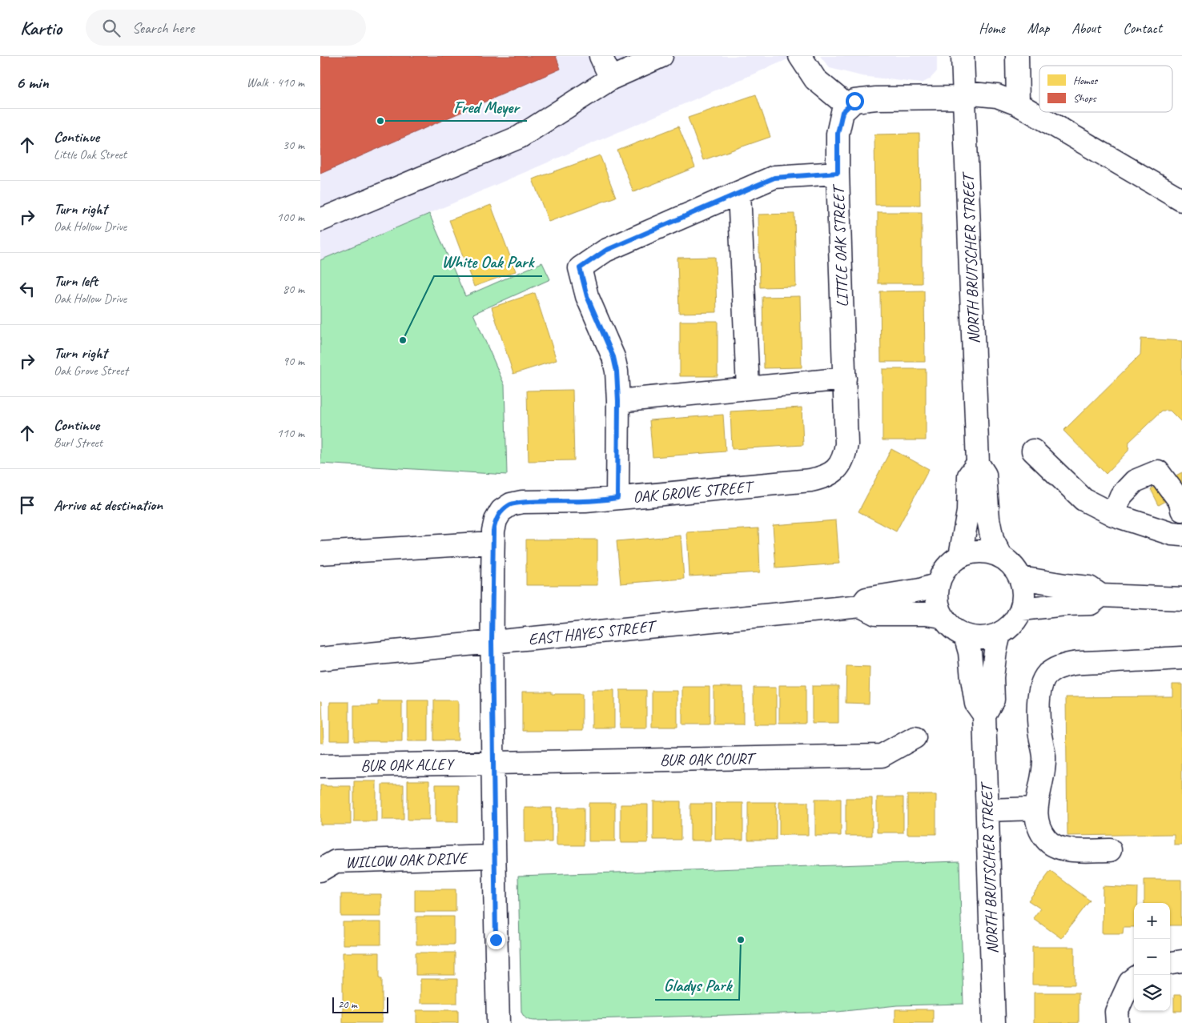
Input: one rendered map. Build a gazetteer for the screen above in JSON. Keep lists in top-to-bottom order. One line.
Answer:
{"streets":{"street":["LITTLE OAK STREET","NORTH BRUTSCHER STREET","OAK GROVE STREET","EAST HAYES STREET","BUR OAK COURT","BUR OAK ALLEY","WILLOW OAK DRIVE"]},"crossings":[["LITTLE OAK STREET","OAK GROVE STREET"],["NORTH BRUTSCHER STREET","EAST HAYES STREET"],["OAK GROVE STREET","EAST HAYES STREET"],["OAK GROVE STREET","BUR OAK COURT"],["OAK GROVE STREET","BUR OAK ALLEY"],["OAK GROVE STREET","WILLOW OAK DRIVE"],["BUR OAK COURT","BUR OAK ALLEY"]],"places":["Fred Meyer","White Oak Park","Gladys Park"],"legend":["Homes","Shops"],"scale_bar":"20 m","page":{"header":"Kartio","search":"Search here","nav":["Home","Map","About","Contact"],"heading":["6 min","Walk · 410 m"],"list":[["Continue","Little Oak Street","30 m"],["Turn right","Oak Hollow Drive","100 m"],["Turn left","Oak Hollow Drive","80 m"],["Turn right","Oak Grove Street","90 m"],["Continue","Burl Street","110 m"],"Arrive at destination"],"map_buttons":["+","−"],"scale":"20 m"}}
